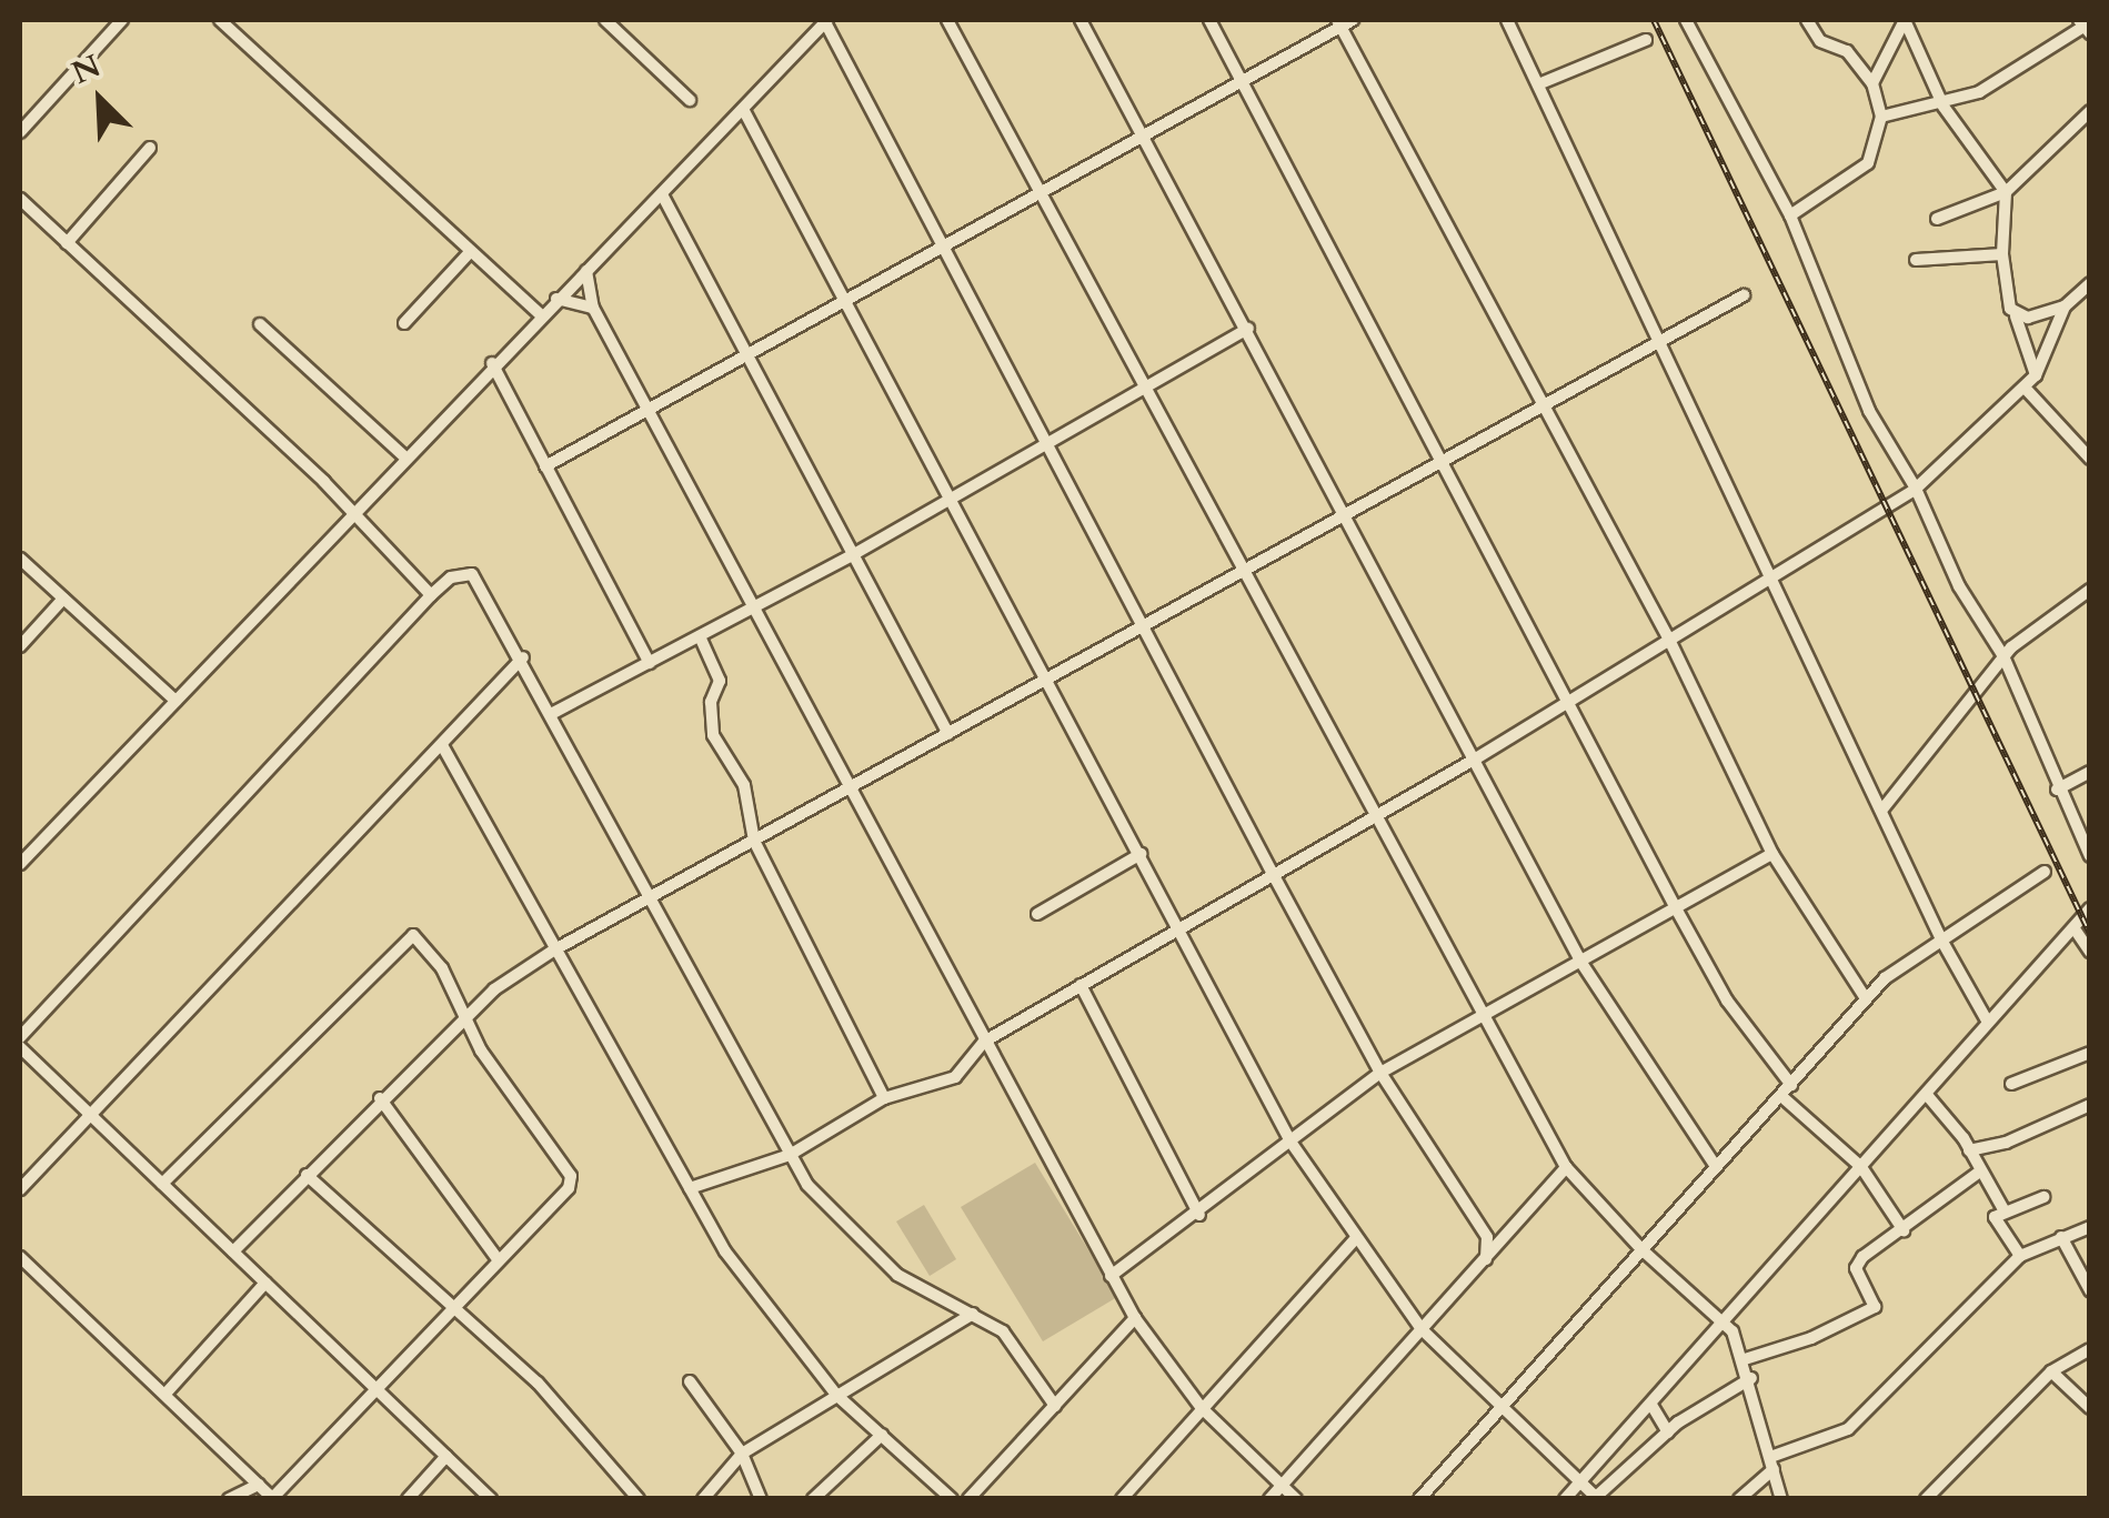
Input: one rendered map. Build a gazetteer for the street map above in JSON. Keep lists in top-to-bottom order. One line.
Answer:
{"north":"top left"}
